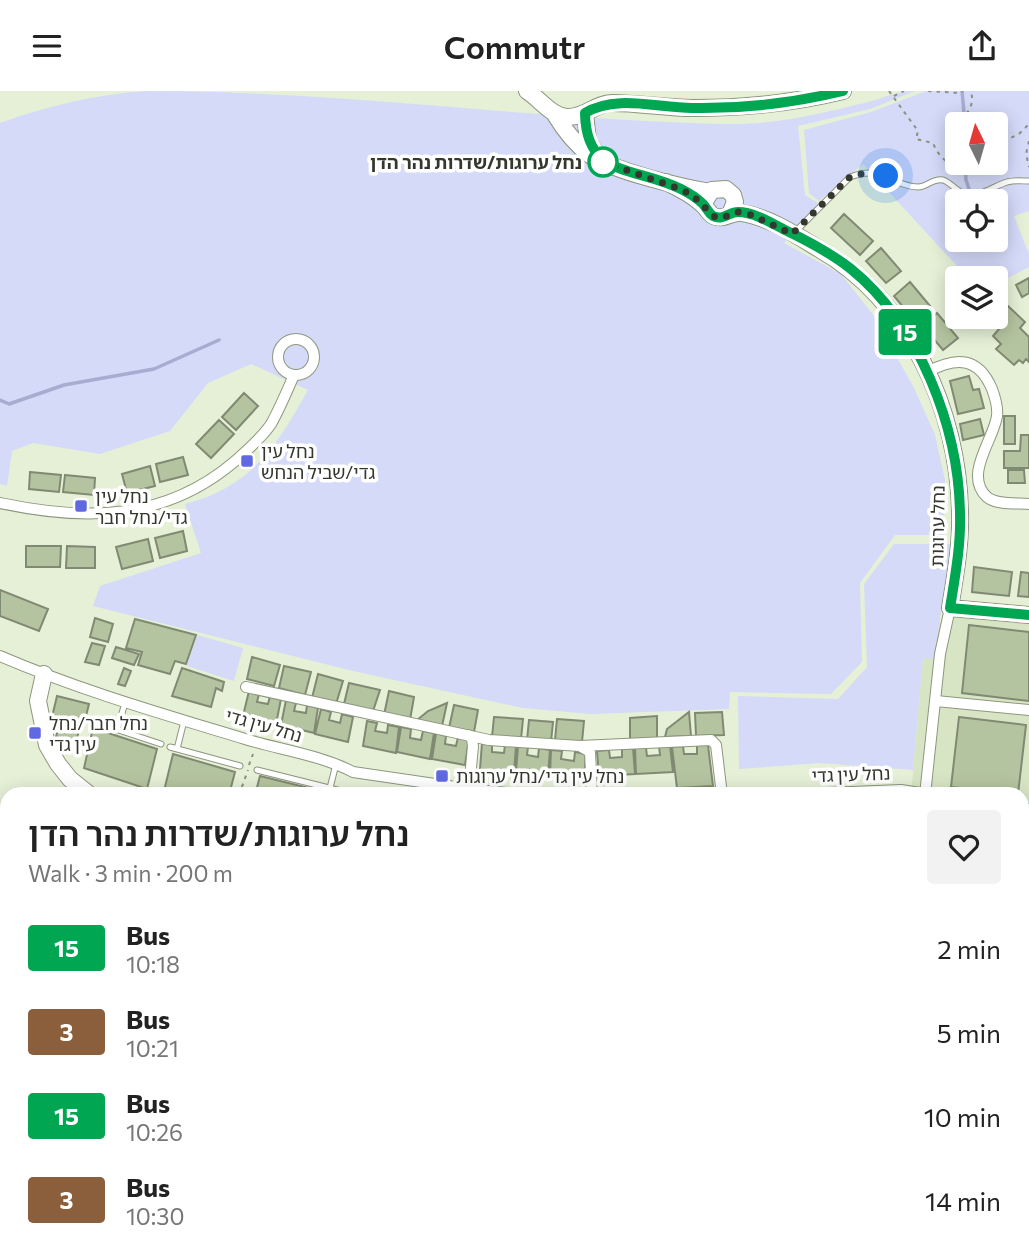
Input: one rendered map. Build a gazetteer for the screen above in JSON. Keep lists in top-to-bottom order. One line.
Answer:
{"streets":{"street":["נחל ערוגות","נחל עין גדי"]},"places":{"other":["נחל ערוגות/שדרות נהר הדן"],"transit":["נחל עין גדי/שביל הנחש","נחל עין גדי/נחל חבר","נחל חבר/נחל עין גדי","נחל עין גדי/נחל ערוגות"]},"lines":["bus line 15"],"north":"top","page":{"header":"Commutr","on_map":"15","heading":["נחל ערוגות/שדרות נהר הדן","Walk · 3 min · 200 m"],"list":[{"mark":"15","name":"Bus","note":"10:18","value":"2 min"},{"mark":"3","name":"Bus","note":"10:21","value":"5 min"},{"mark":"15","name":"Bus","note":"10:26","value":"10 min"},{"mark":"3","name":"Bus","note":"10:30","value":"14 min"}]}}
